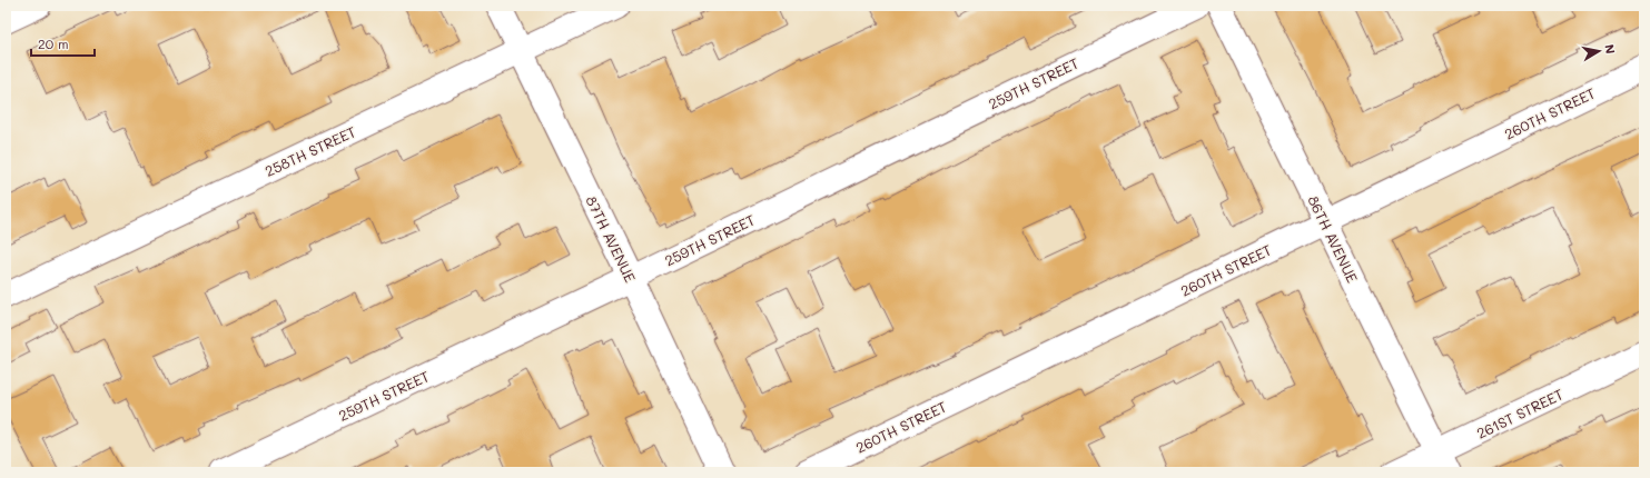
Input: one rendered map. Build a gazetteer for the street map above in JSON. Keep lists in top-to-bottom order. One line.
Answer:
{"streets":{"street":["259TH STREET","260TH STREET","258TH STREET","87TH AVENUE","86TH AVENUE","261ST STREET"]},"crossings":[["259TH STREET","87TH AVENUE"],["260TH STREET","86TH AVENUE"],["258TH STREET","87TH AVENUE"],["86TH AVENUE","261ST STREET"]],"scale_bar":"20 m","north":"right"}
